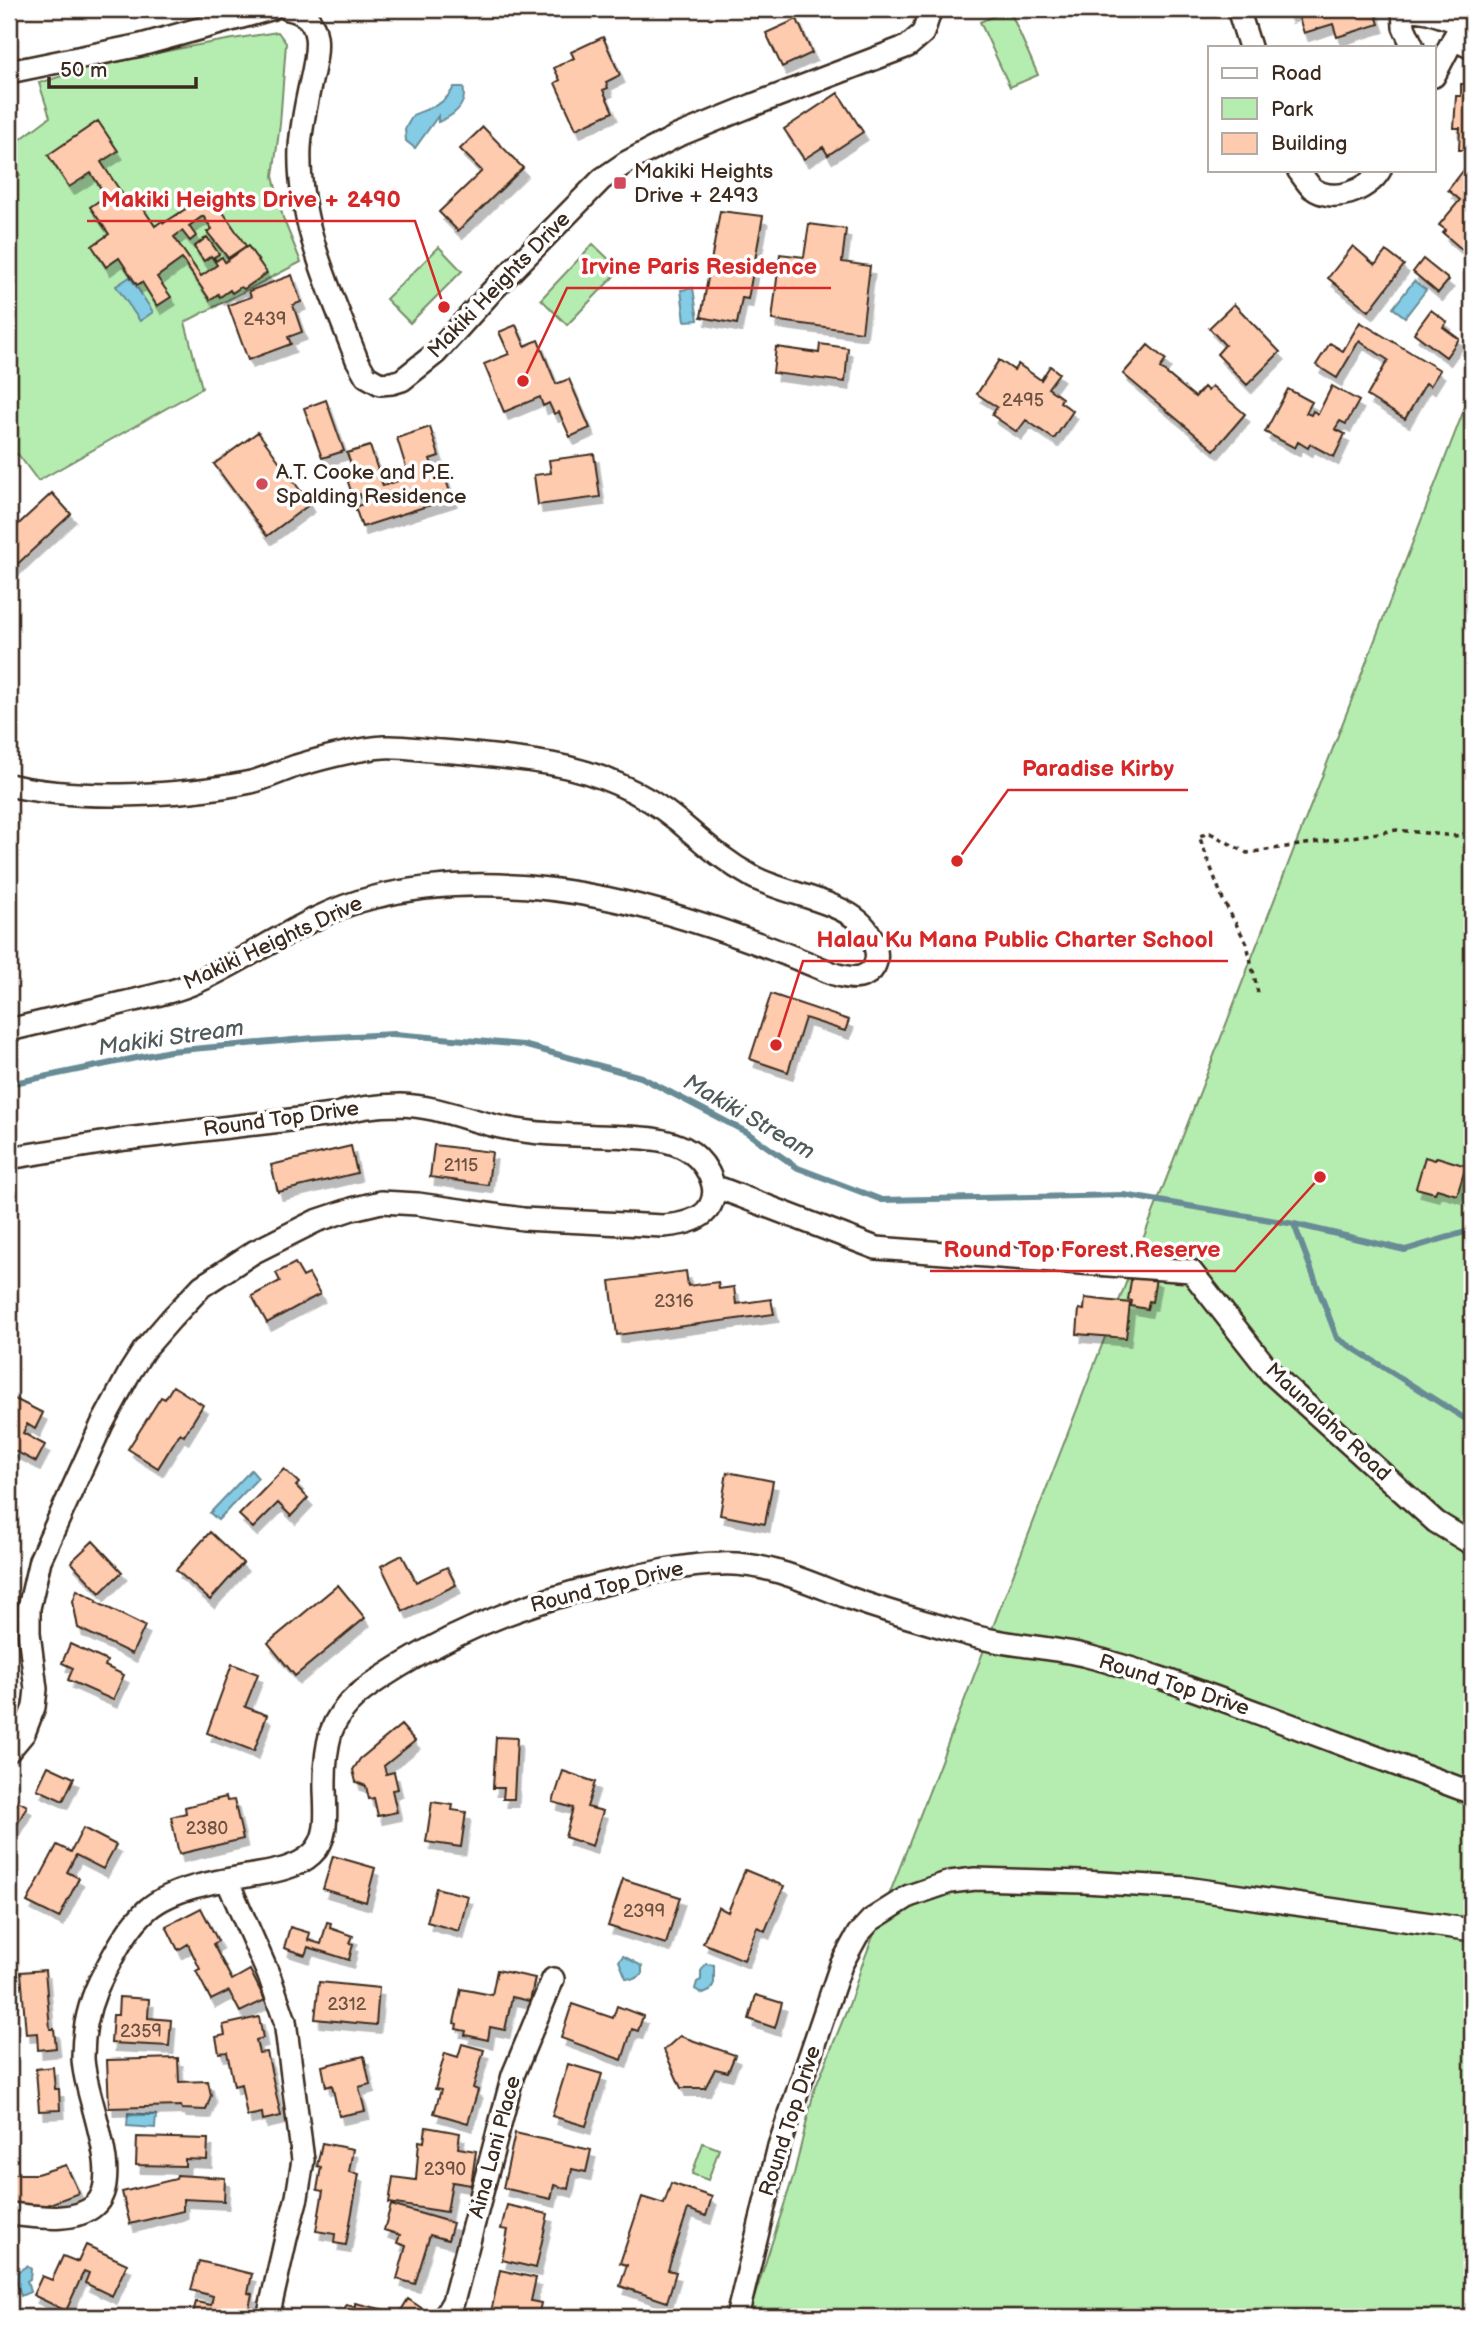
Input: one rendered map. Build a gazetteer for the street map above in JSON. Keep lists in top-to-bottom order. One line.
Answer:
{"streets":{"street":["Makiki Heights Drive","Round Top Drive","Maunalaha Road","Aina Lani Place"]},"crossings":[["Round Top Drive","Maunalaha Road"]],"water":["Makiki Stream"],"places":{"transit":["Makiki Heights Drive + 2493"],"other":["Makiki Heights Drive + 2490","Irvine Paris Residence","A.T. Cooke and P.E. Spalding Residence","Paradise Kirby","Halau Ku Mana Public Charter School","Round Top Forest Reserve"]},"house_numbers":["2439","2495","2115","2316","2380","2399","2312","2359","2390"],"legend":["Road","Park","Building"],"scale_bar":"50 m"}
